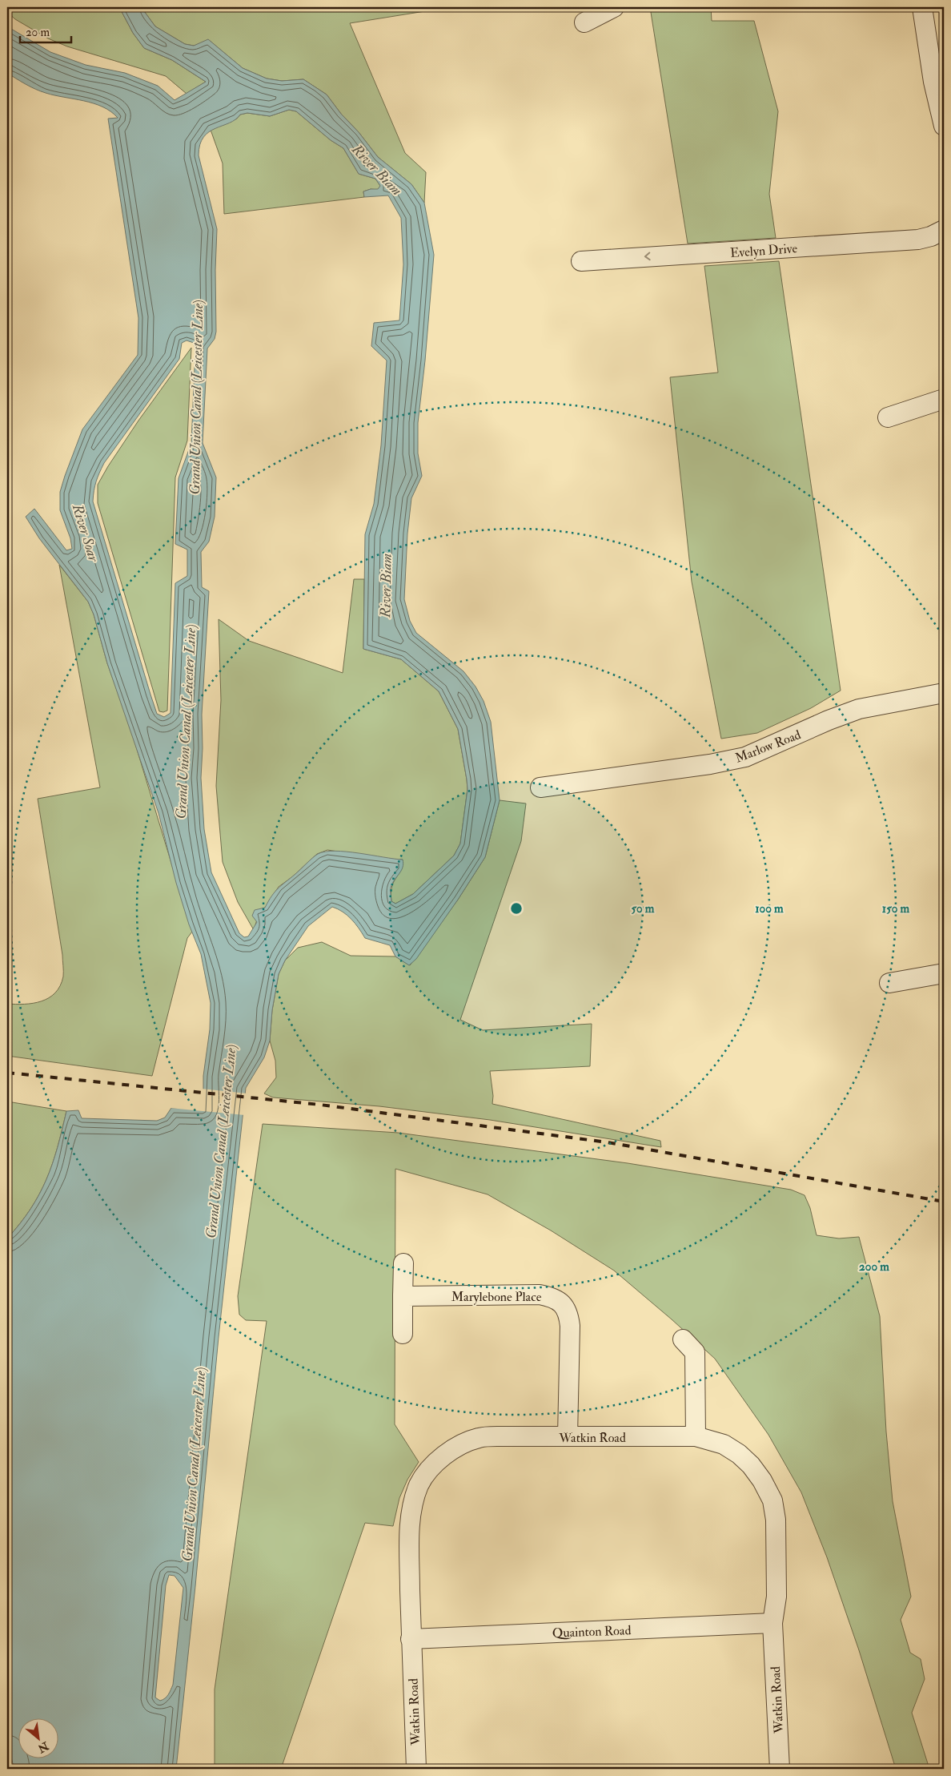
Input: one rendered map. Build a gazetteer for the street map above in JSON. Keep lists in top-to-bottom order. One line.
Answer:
{"streets":{"street":["Evelyn Drive","Marlow Road","Marylebone Place","Watkin Road","Quainton Road"]},"crossings":[["Marylebone Place","Watkin Road"],["Watkin Road","Quainton Road"]],"one_way":["Evelyn Drive"],"water":["River Biam","Grand Union Canal (Leicester Line)","River Soar"],"scale_bar":"20 m","north":"bottom right","rings":["50 m","100 m","150 m","200 m"]}
